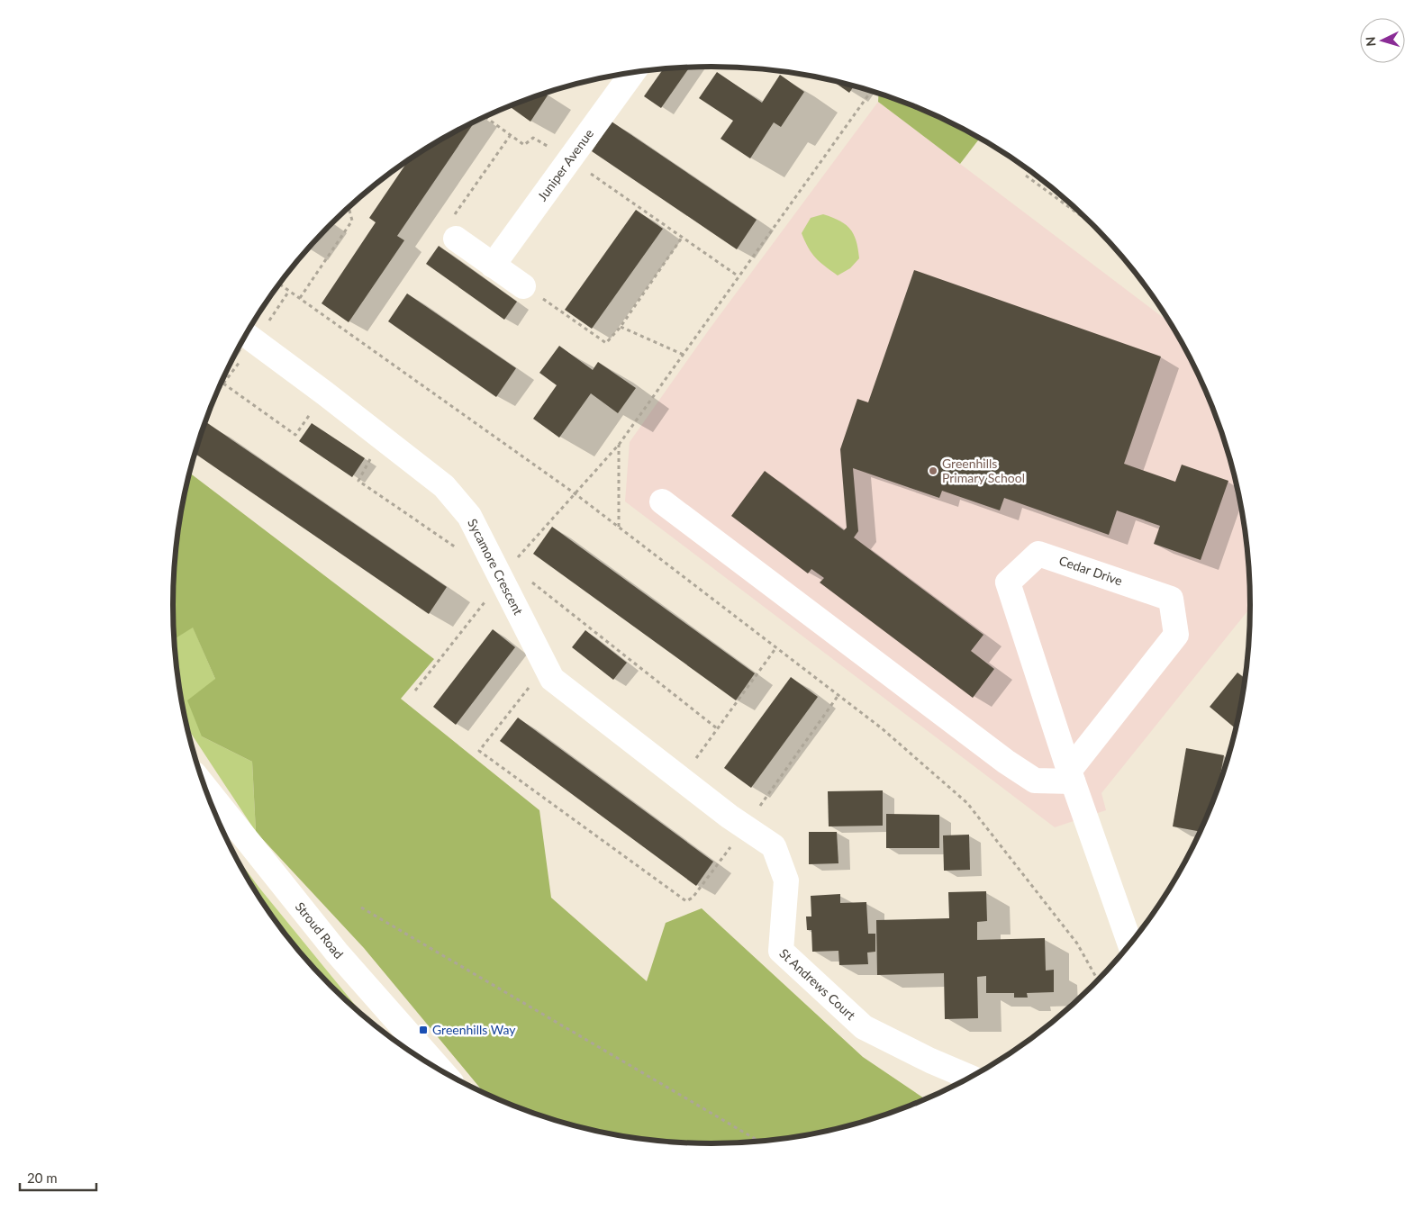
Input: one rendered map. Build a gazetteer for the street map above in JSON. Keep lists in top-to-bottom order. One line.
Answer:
{"streets":{"street":["Juniper Avenue","Sycamore Crescent","Cedar Drive","Stroud Road","St Andrews Court"]},"crossings":[["Sycamore Crescent","St Andrews Court"]],"places":{"other":["Greenhills Primary School"],"transit":["Greenhills Way"]},"scale_bar":"20 m","north":"left"}
